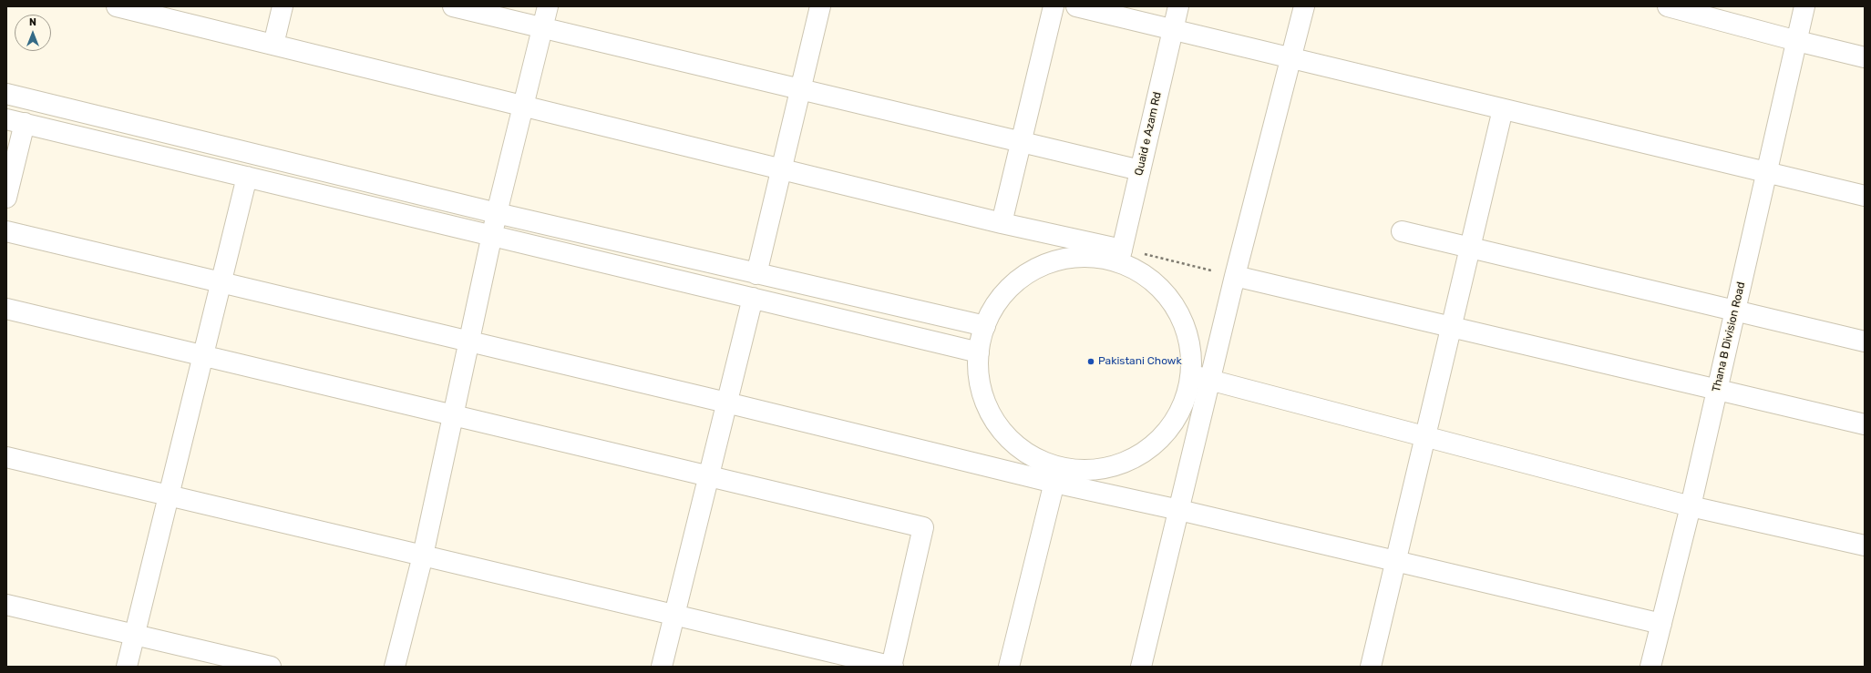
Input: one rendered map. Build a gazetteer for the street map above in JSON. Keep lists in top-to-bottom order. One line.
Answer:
{"streets":{"street":["Quaid e Azam Rd","Thana B Division Road"]},"places":["Pakistani Chowk"],"north":"top"}
